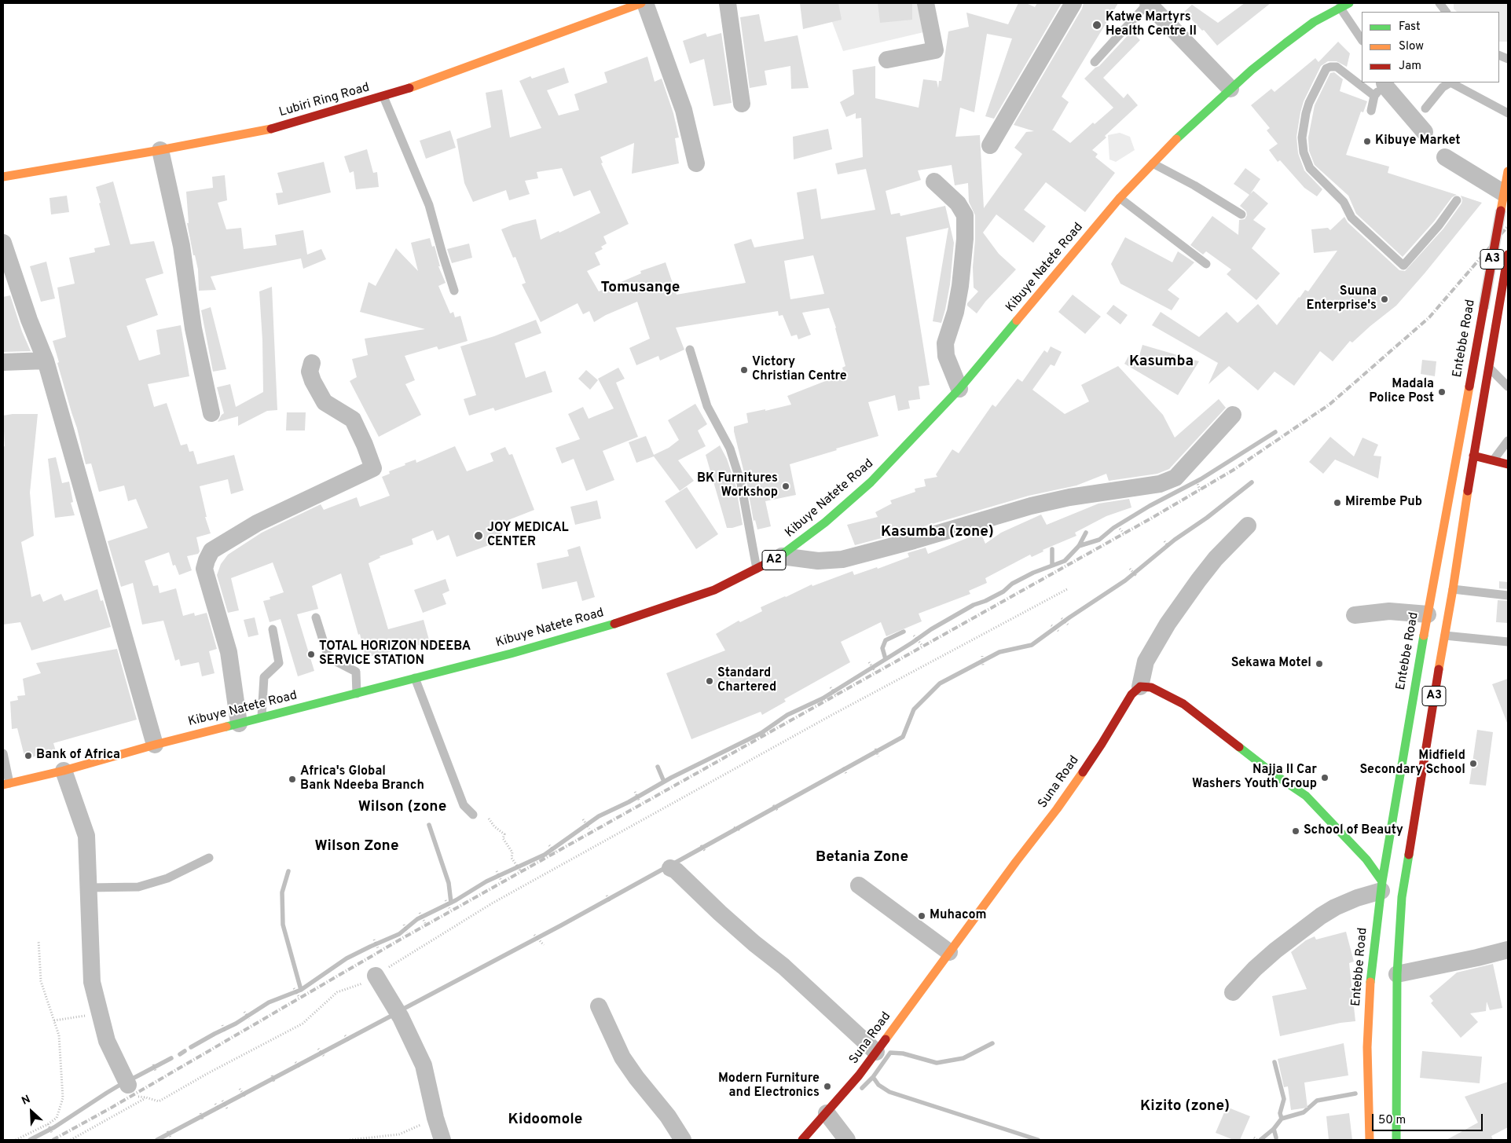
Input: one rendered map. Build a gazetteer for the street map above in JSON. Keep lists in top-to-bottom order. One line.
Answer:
{"streets":{"main road":["Lubiri Ring Road","A3","Kibuye Natete Road","Entebbe Road","A2","Suna Road"]},"districts":["Tomusange","Kasumba","Kasumba (zone)","Wilson (zone","Wilson Zone","Betania Zone","Kizito (zone)","Kidoomole"],"places":["Katwe Martyrs Health Centre II","Kibuye Market","Suuna Enterprise's","Victory Christian Centre","Madala Police Post","BK Furnitures Workshop","Mirembe Pub","JOY MEDICAL CENTER","TOTAL HORIZON NDEEBA SERVICE STATION","Sekawa Motel","Standard Chartered","Bank of Africa","Midfield Secondary School","Najja II Car Washers Youth Group","Africa's Global Bank Ndeeba Branch","School of Beauty","Muhacom","Modern Furniture and Electronics"],"legend":["Fast","Slow","Jam"],"scale_bar":"50 m","north":"top left"}
